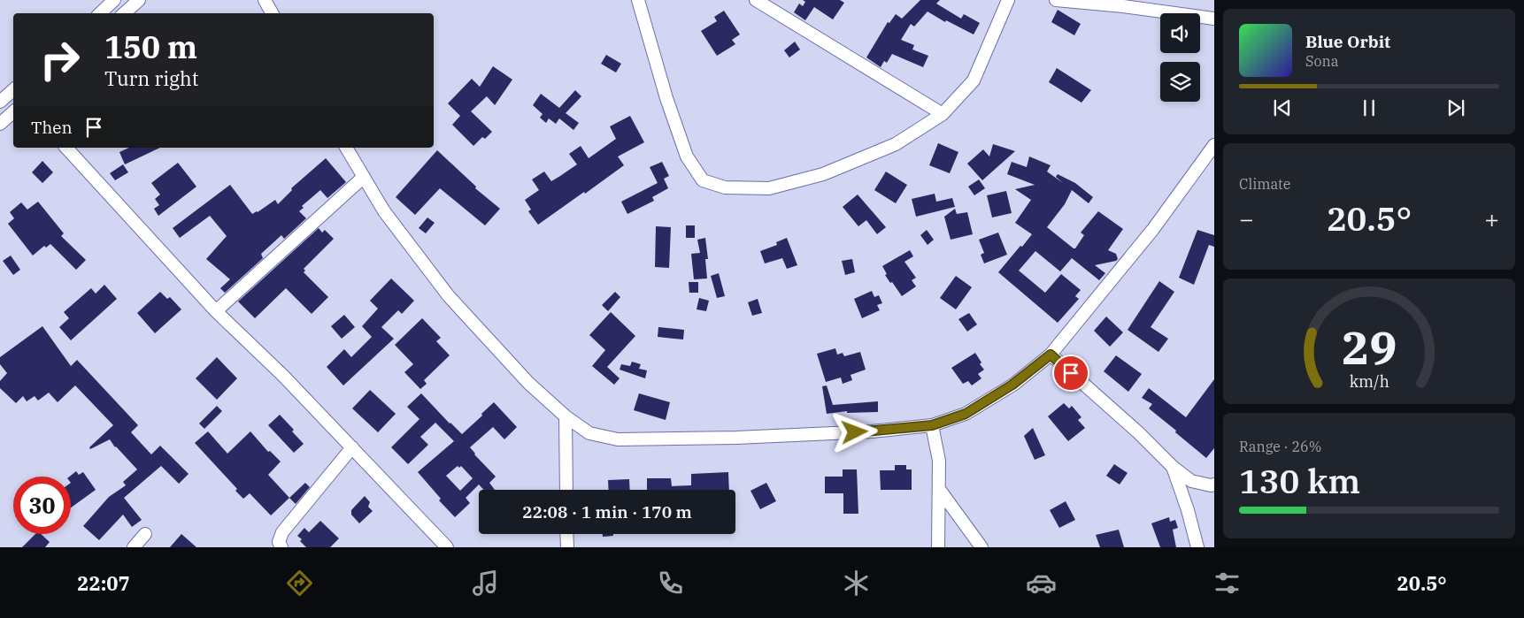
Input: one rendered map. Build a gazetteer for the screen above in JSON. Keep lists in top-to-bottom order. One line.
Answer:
{"page":{"turn":["150 m","Turn right"],"song":["Blue Orbit","Sona"],"then":"Then","tile":["Climate",["Range · 26%","130 km"]],"heat":["−","20.5°","+"],"limit":"30","trip":"22:08 · 1 min · 170 m","tabs":["22:07","20.5°"],"gauge":["29","km/h"]}}
